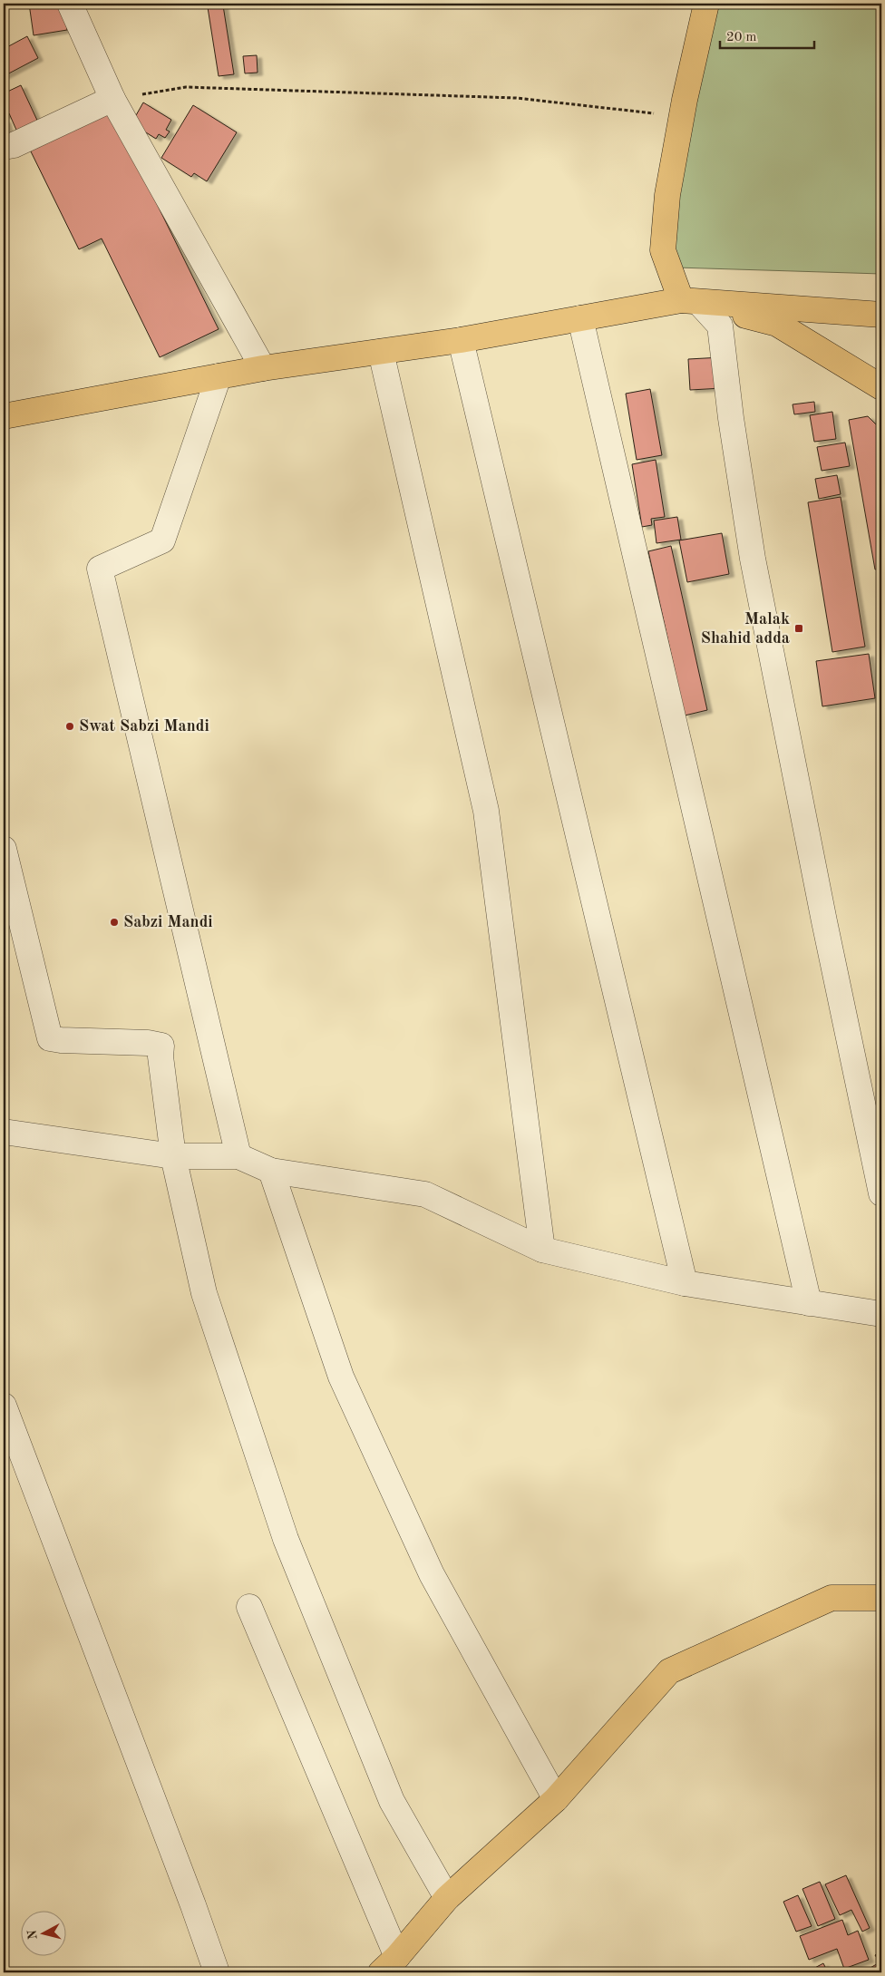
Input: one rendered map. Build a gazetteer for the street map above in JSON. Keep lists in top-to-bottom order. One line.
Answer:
{"places":{"transit":["Malak Shahid adda"],"other":["Swat Sabzi Mandi","Sabzi Mandi"]},"scale_bar":"20 m","north":"left"}
